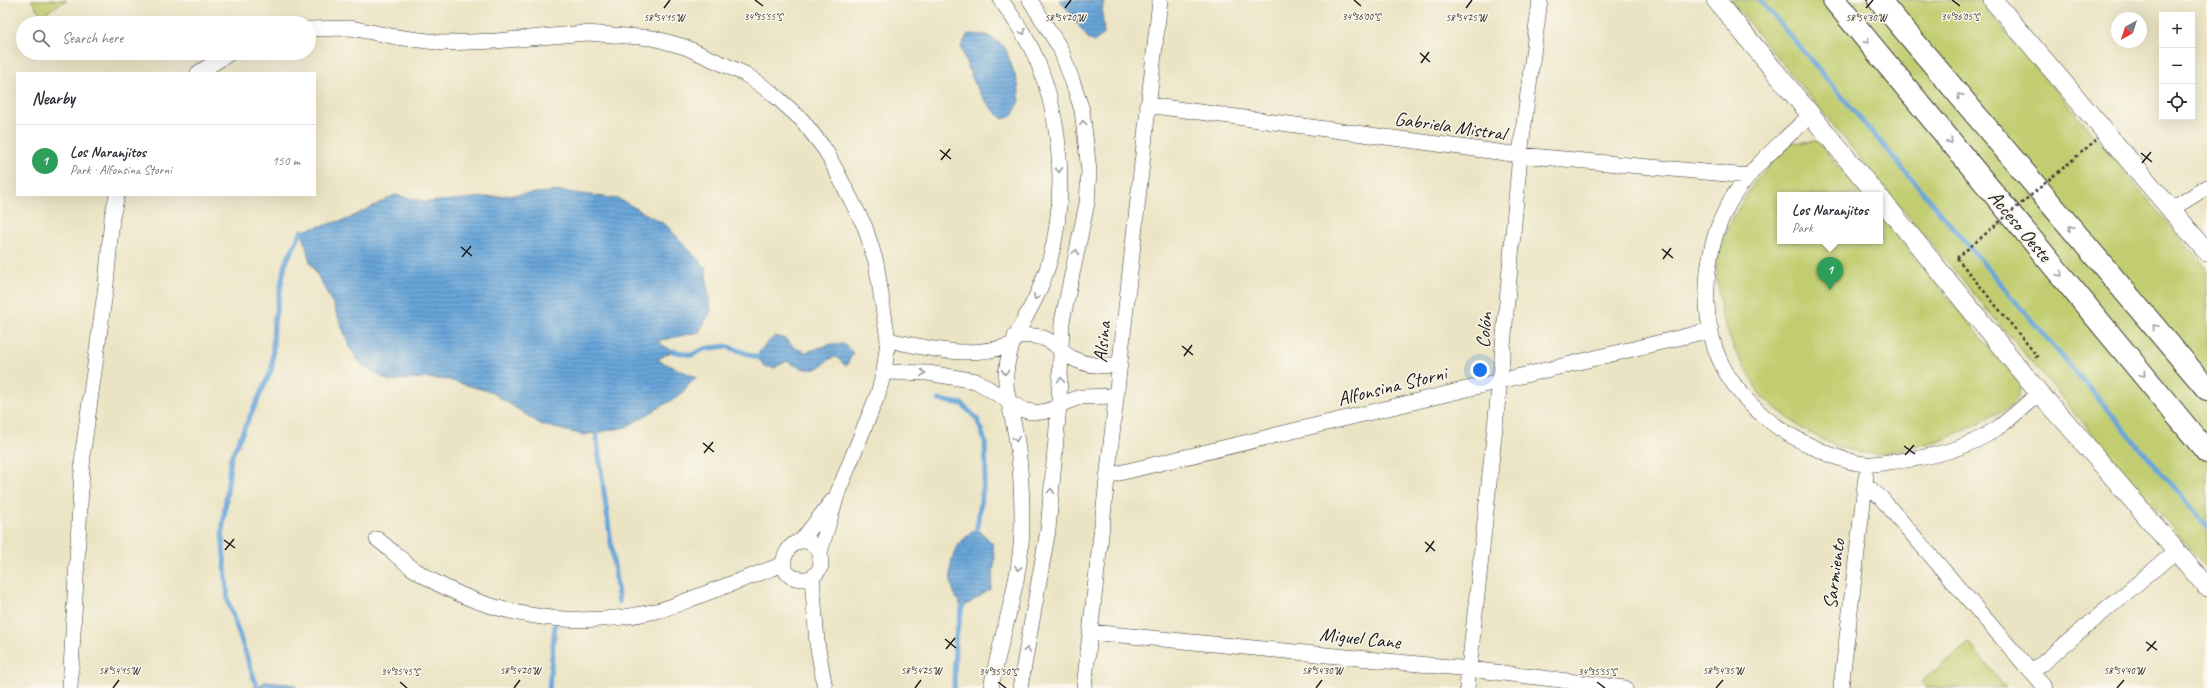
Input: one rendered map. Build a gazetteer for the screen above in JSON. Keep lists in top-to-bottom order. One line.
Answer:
{"streets":{"highway":["Acceso Oeste"],"street":["Gabriela Mistral","Colón","Alsina","Alfonsina Storni","Sarmiento","Miguel Cane"]},"crossings":[["Gabriela Mistral","Colón"],["Gabriela Mistral","Alsina"],["Colón","Alfonsina Storni"],["Colón","Miguel Cane"],["Alsina","Alfonsina Storni"],["Alsina","Miguel Cane"]],"north":"bottom left","page":{"map_buttons":["+","−"],"search":"Search here","heading":"Nearby","list":[{"mark":"1","name":"Los Naranjitos","note":"Park · Alfonsina Storni","value":"150 m"}],"popup":["Los Naranjitos","Park"],"pins":"1"},"coordinates":["34°35'55\"S","34°36'00\"S","34°36'05\"S","58°54'15\"W","58°54'20\"W","58°54'25\"W","58°54'30\"W","58°54'35\"W","58°54'40\"W","34°35'45\"S","34°35'50\"S"]}
